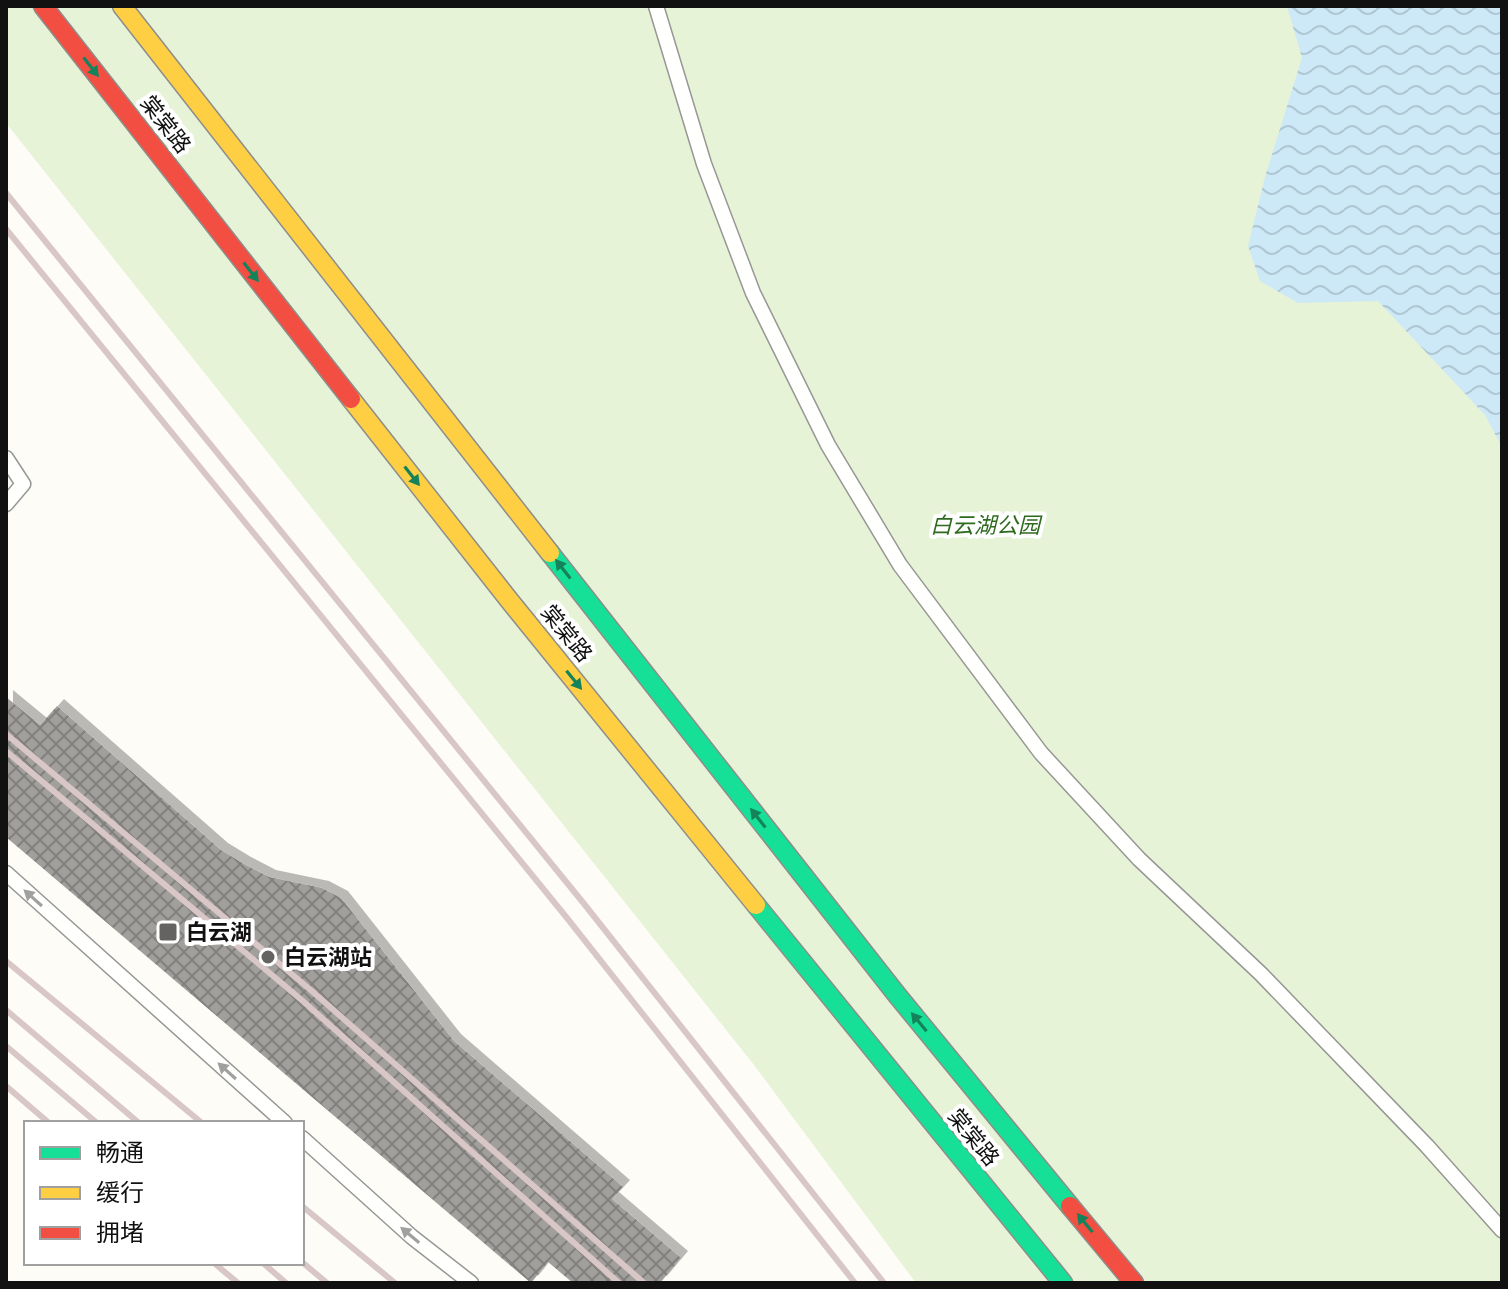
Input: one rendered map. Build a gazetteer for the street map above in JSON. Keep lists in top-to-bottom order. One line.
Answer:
{"streets":{"street":["棠棠路"]},"parks":["白云湖公园"],"places":{"transit":["白云湖"],"other":["白云湖站"]},"legend":["畅通","缓行","拥堵"]}
